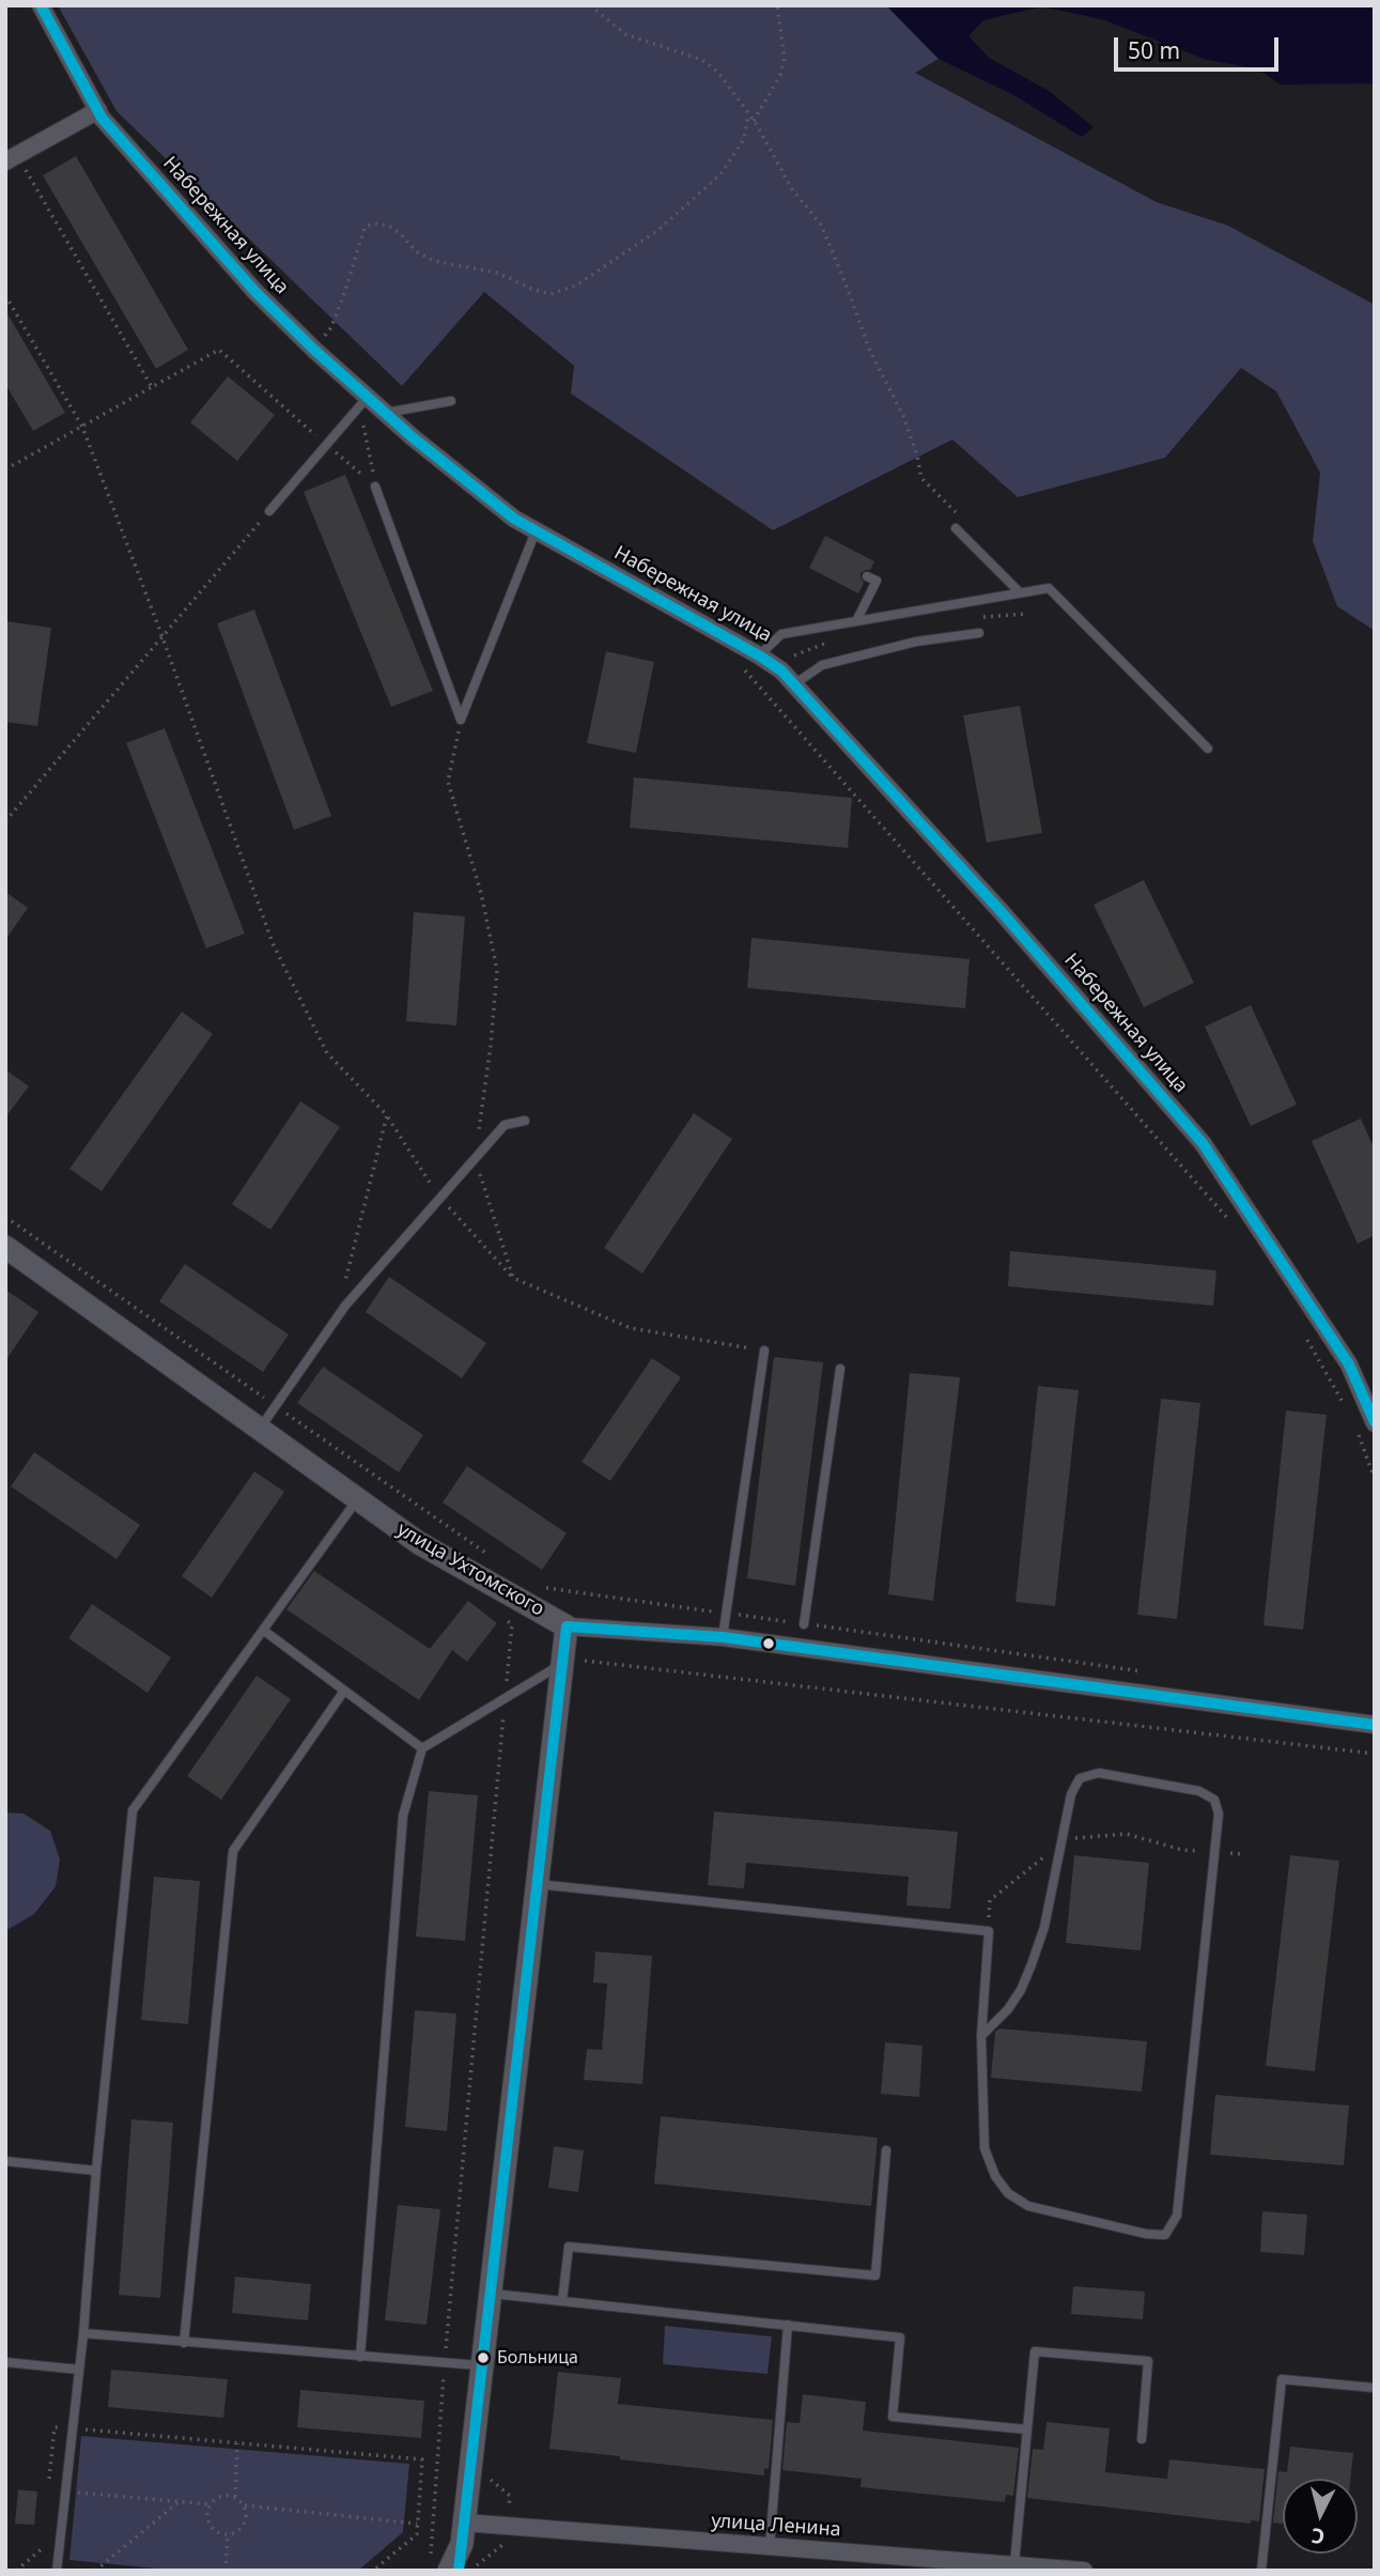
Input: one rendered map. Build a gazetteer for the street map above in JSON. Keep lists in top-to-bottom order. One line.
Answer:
{"streets":{"street":["Набережная улица","улица Ухтомского","улица Ленина"]},"places":["Больница"],"scale_bar":"50 m","north":"bottom"}
